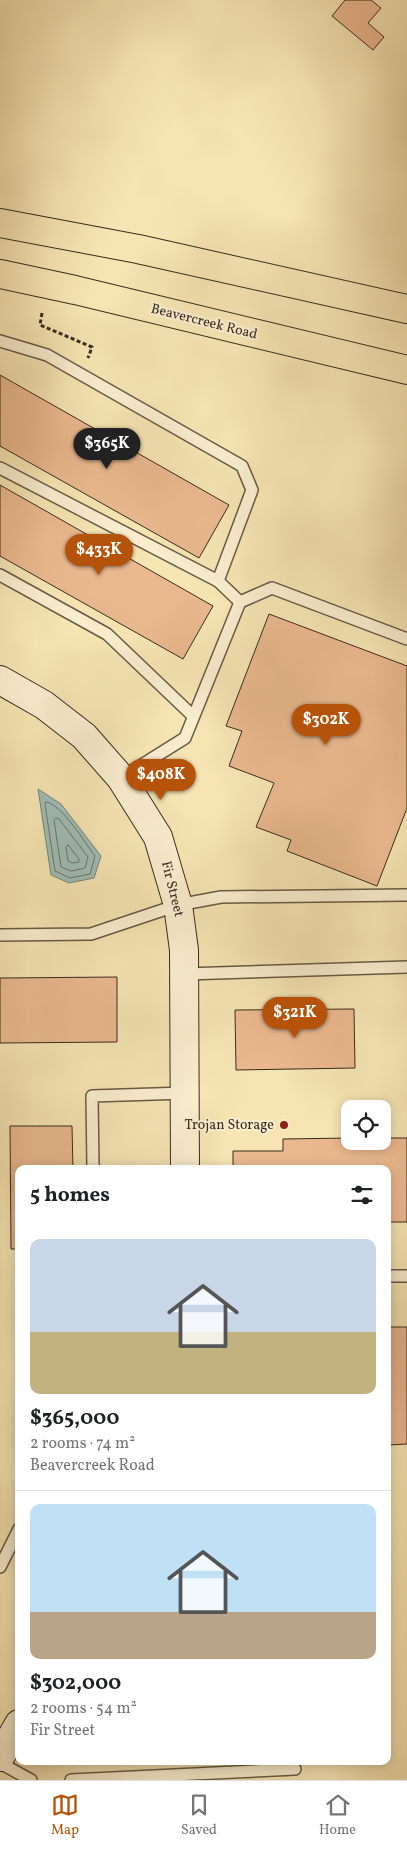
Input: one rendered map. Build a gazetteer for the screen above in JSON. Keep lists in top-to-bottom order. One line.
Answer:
{"streets":{"main road":["Beavercreek Road"],"street":["Fir Street"]},"places":["Trojan Storage"],"page":{"price":["$365K","$433K","$302K","$408K","$321K"],"heading":"5 homes","list":[{"name":"$365,000","note":"2 rooms · 74 m² · Beavercreek Road"},{"name":"$302,000","note":"2 rooms · 54 m² · Fir Street"}],"tabs":["Map","Saved","Home"]}}
